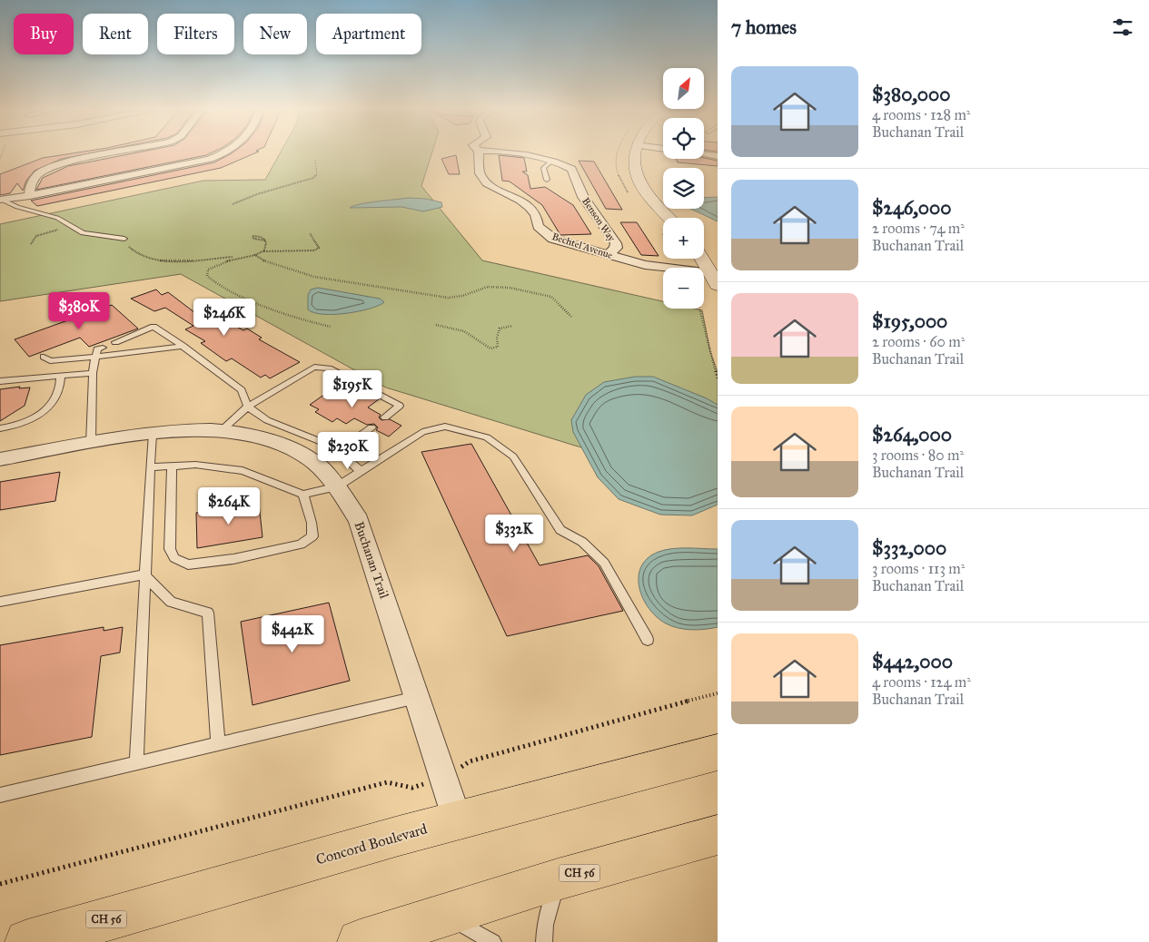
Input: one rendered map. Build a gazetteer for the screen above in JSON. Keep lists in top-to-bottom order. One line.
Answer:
{"streets":{"main road":["Concord Boulevard","CH 56"],"street":["Benson Way","Bechtel Avenue","Buchanan Trail"]},"crossings":[["Benson Way","Bechtel Avenue"],["Buchanan Trail","Concord Boulevard"]],"north":"top right","page":{"heading":"7 homes","chip":["Buy","Rent","Filters","New","Apartment"],"list":[{"name":"$380,000","note":"4 rooms · 128 m² · Buchanan Trail"},{"name":"$246,000","note":"2 rooms · 74 m² · Buchanan Trail"},{"name":"$195,000","note":"2 rooms · 60 m² · Buchanan Trail"},{"name":"$264,000","note":"3 rooms · 80 m² · Buchanan Trail"},{"name":"$332,000","note":"3 rooms · 113 m² · Buchanan Trail"},{"name":"$442,000","note":"4 rooms · 124 m² · Buchanan Trail"}],"map_buttons":["+","−"],"price":["$380K","$246K","$195K","$230K","$264K","$332K","$442K"]}}
